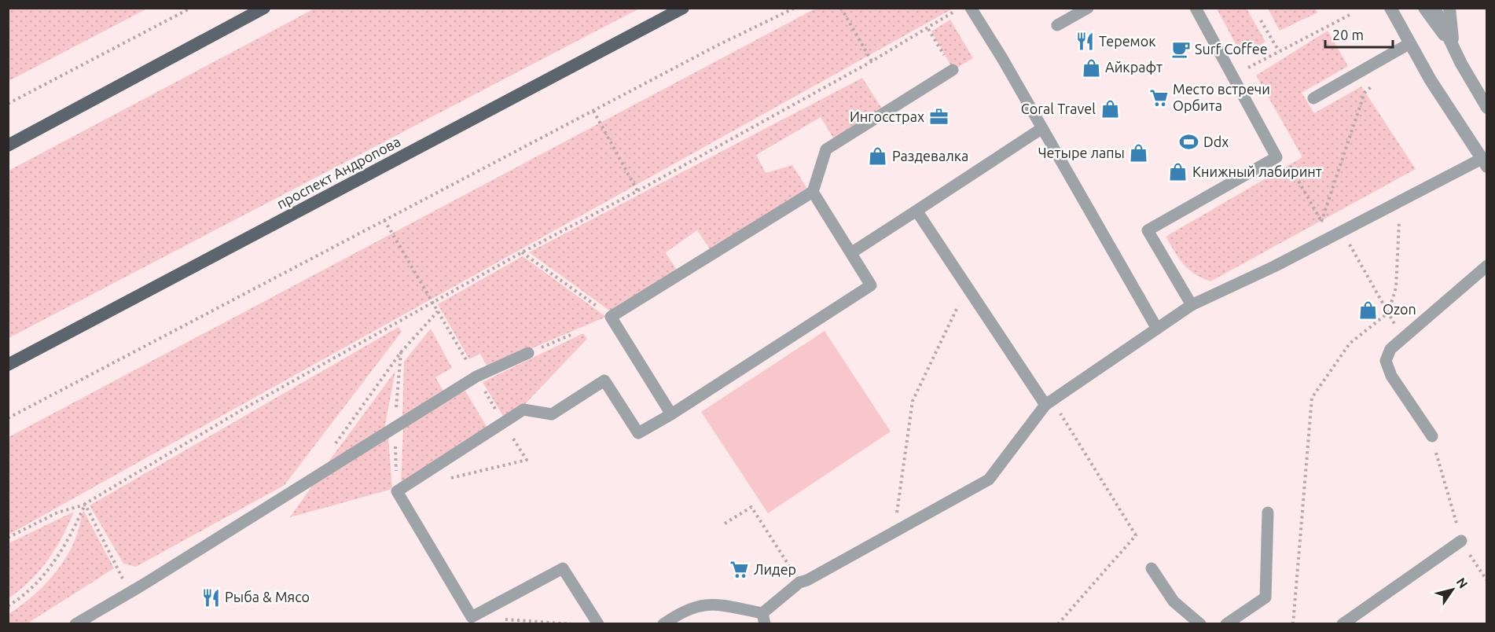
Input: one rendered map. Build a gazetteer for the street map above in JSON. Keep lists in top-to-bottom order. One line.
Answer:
{"streets":{"main road":["проспект Андропова"]},"places":{"restaurant":["Теремок","Рыба & Мясо"],"cafe":["Surf Coffee"],"shop":["Айкрафт","Coral Travel","Четыре лапы","Раздевалка","Книжный лабиринт","Ozon"],"supermarket":["Место встречи Орбита","Лидер"],"office":["Ингосстрах"],"sports":["Ddx"]},"scale_bar":"20 m","north":"top right"}
